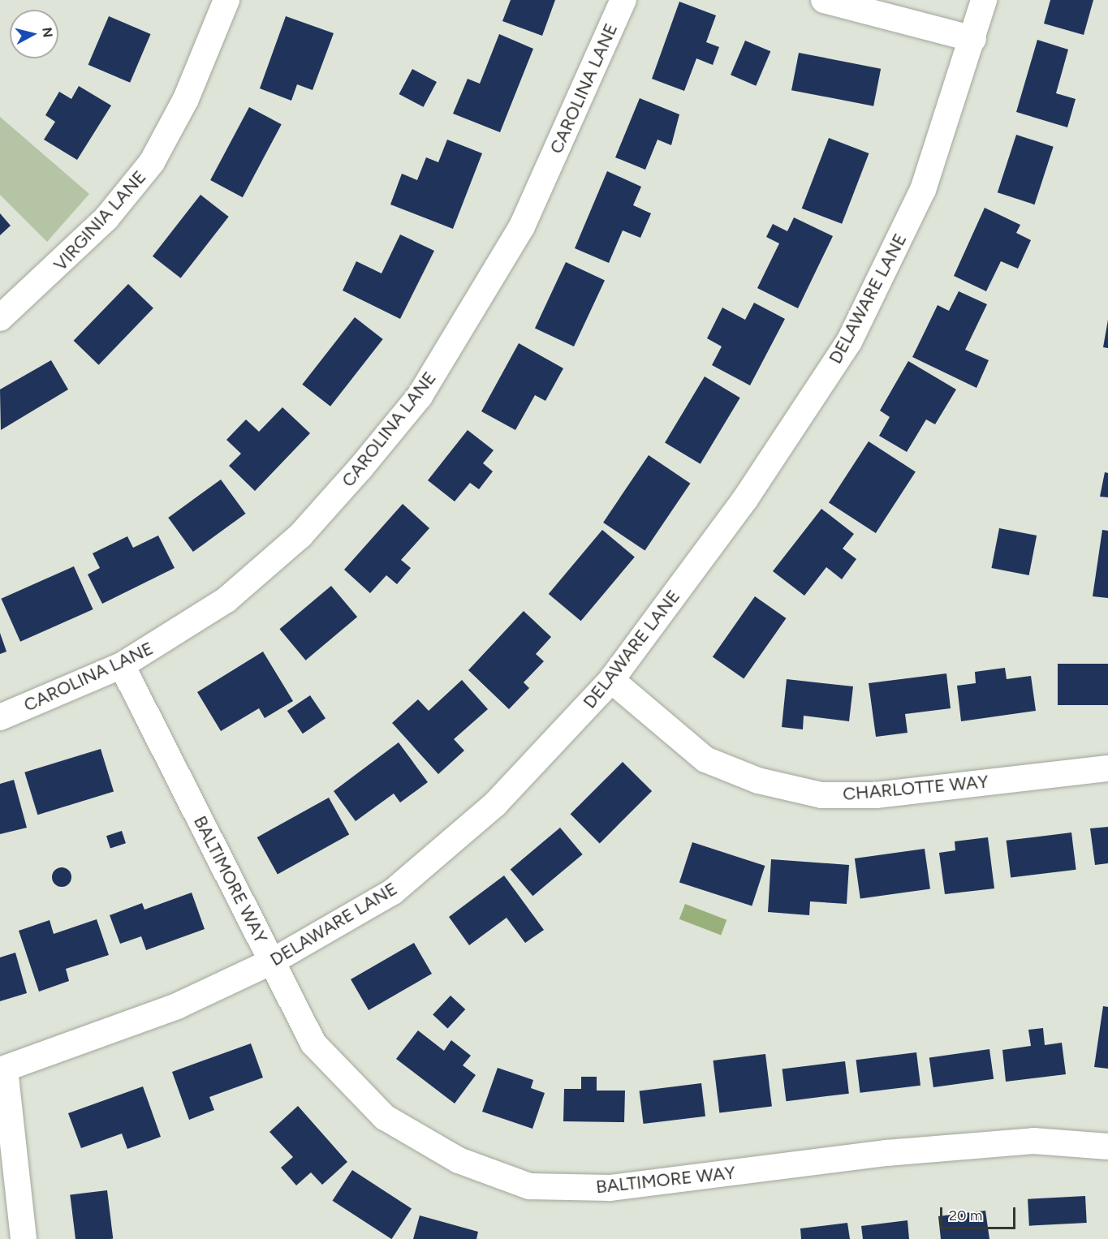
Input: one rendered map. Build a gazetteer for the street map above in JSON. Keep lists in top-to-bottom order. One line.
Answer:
{"streets":{"street":["CAROLINA LANE","VIRGINIA LANE","DELAWARE LANE","CHARLOTTE WAY","BALTIMORE WAY"]},"crossings":[["CAROLINA LANE","BALTIMORE WAY"],["DELAWARE LANE","CHARLOTTE WAY"],["DELAWARE LANE","BALTIMORE WAY"]],"scale_bar":"20 m","north":"right"}
